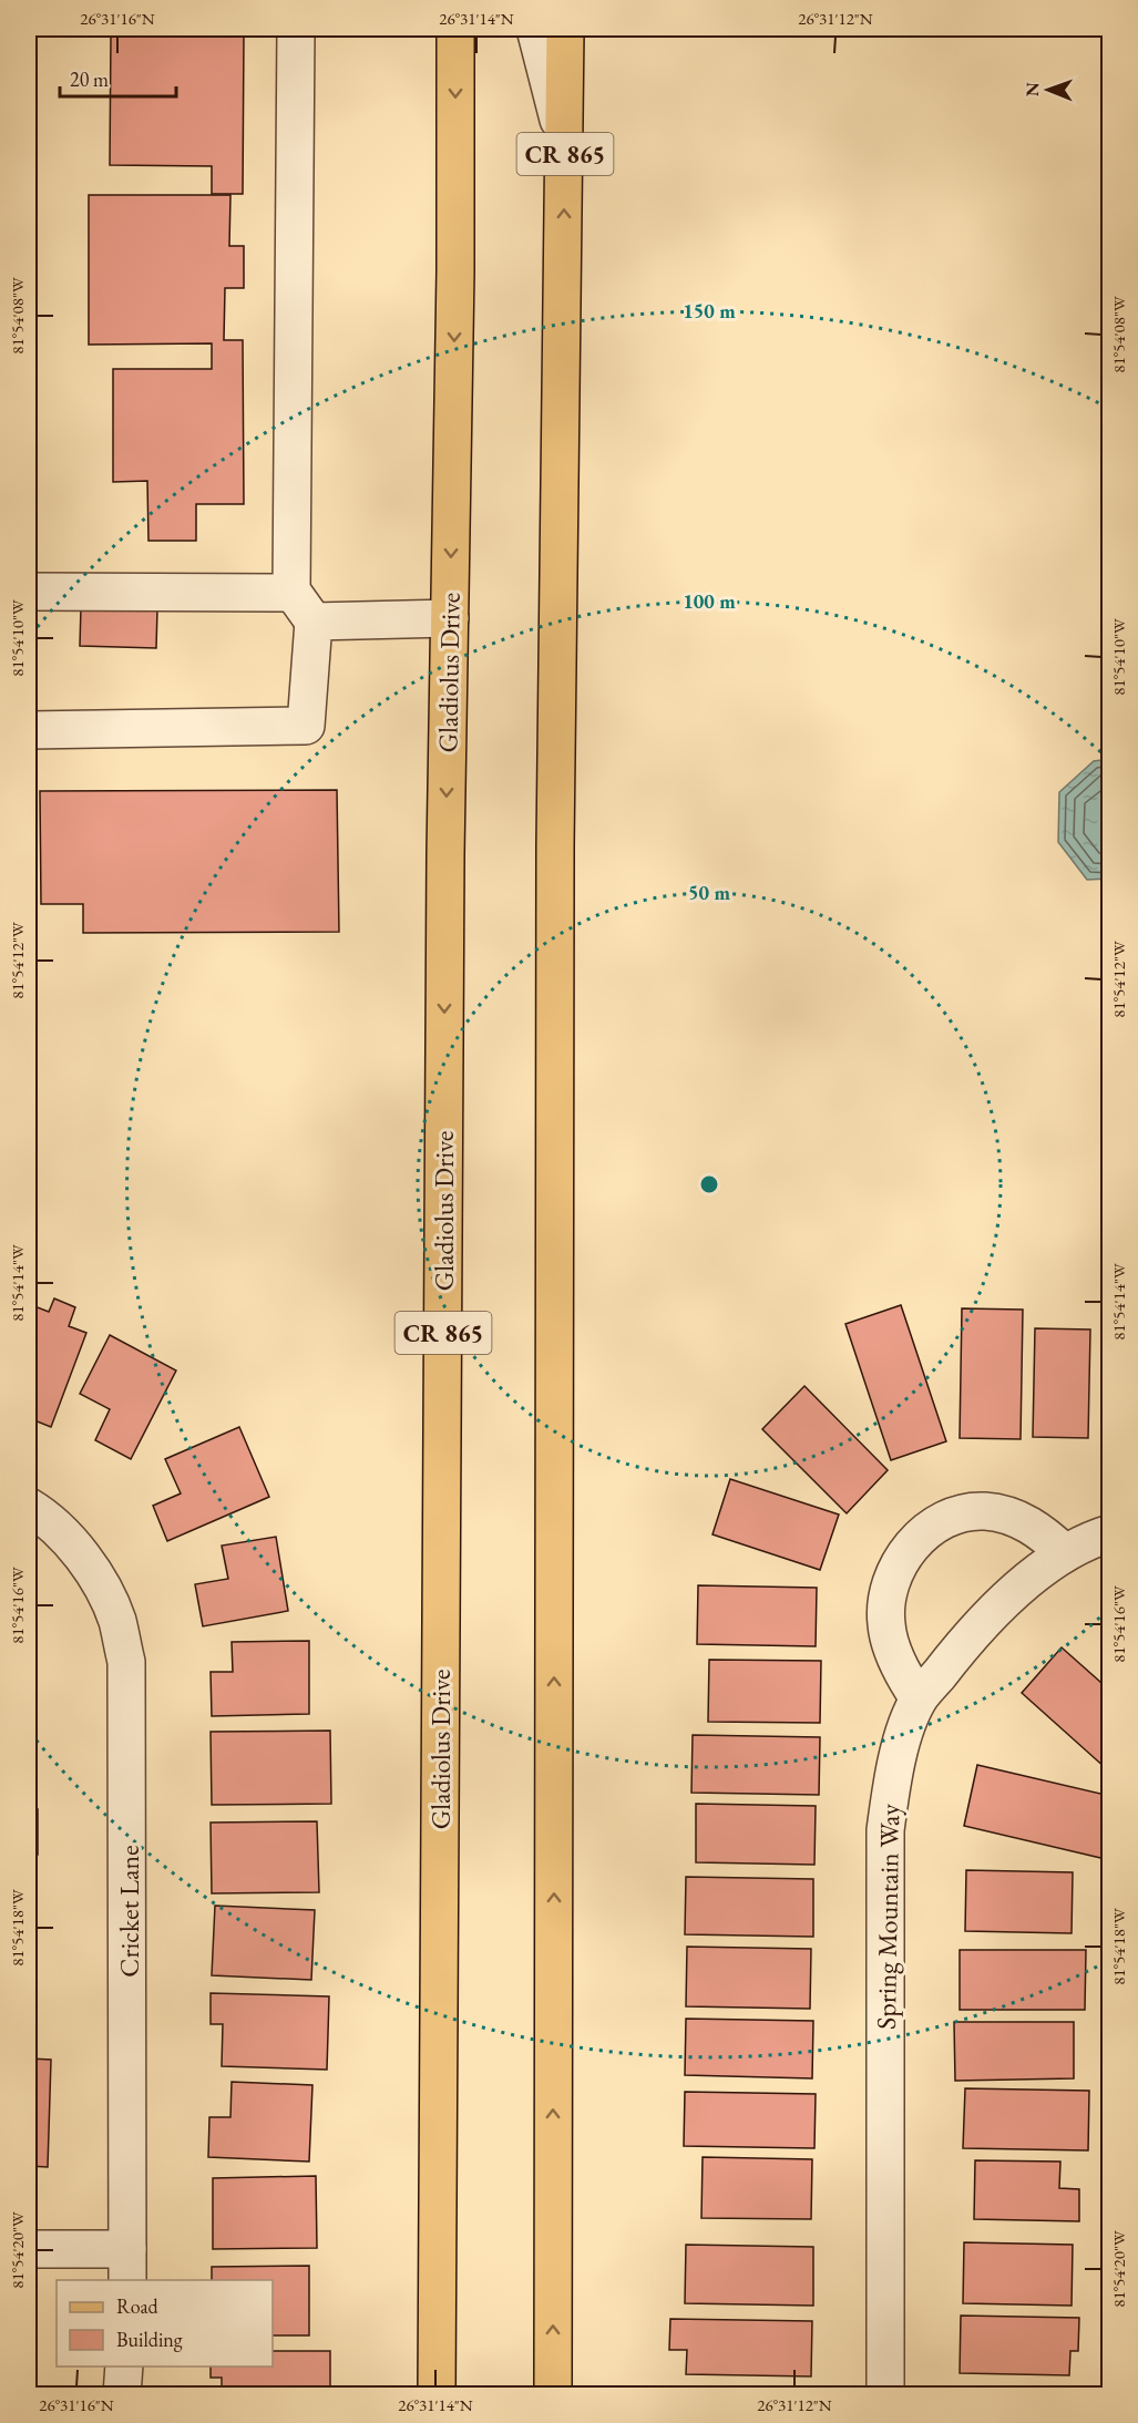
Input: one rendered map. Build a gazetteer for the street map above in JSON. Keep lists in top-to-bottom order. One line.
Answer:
{"streets":{"main road":["CR 865","Gladiolus Drive"],"street":["Cricket Lane","Spring Mountain Way"]},"legend":["Road","Building"],"scale_bar":"20 m","north":"left","coordinates":["26°31'16\"N","26°31'14\"N","26°31'12\"N","81°54'08\"W","81°54'10\"W","81°54'12\"W","81°54'14\"W","81°54'16\"W","81°54'18\"W","81°54'20\"W"],"rings":["150 m","100 m","50 m"]}
